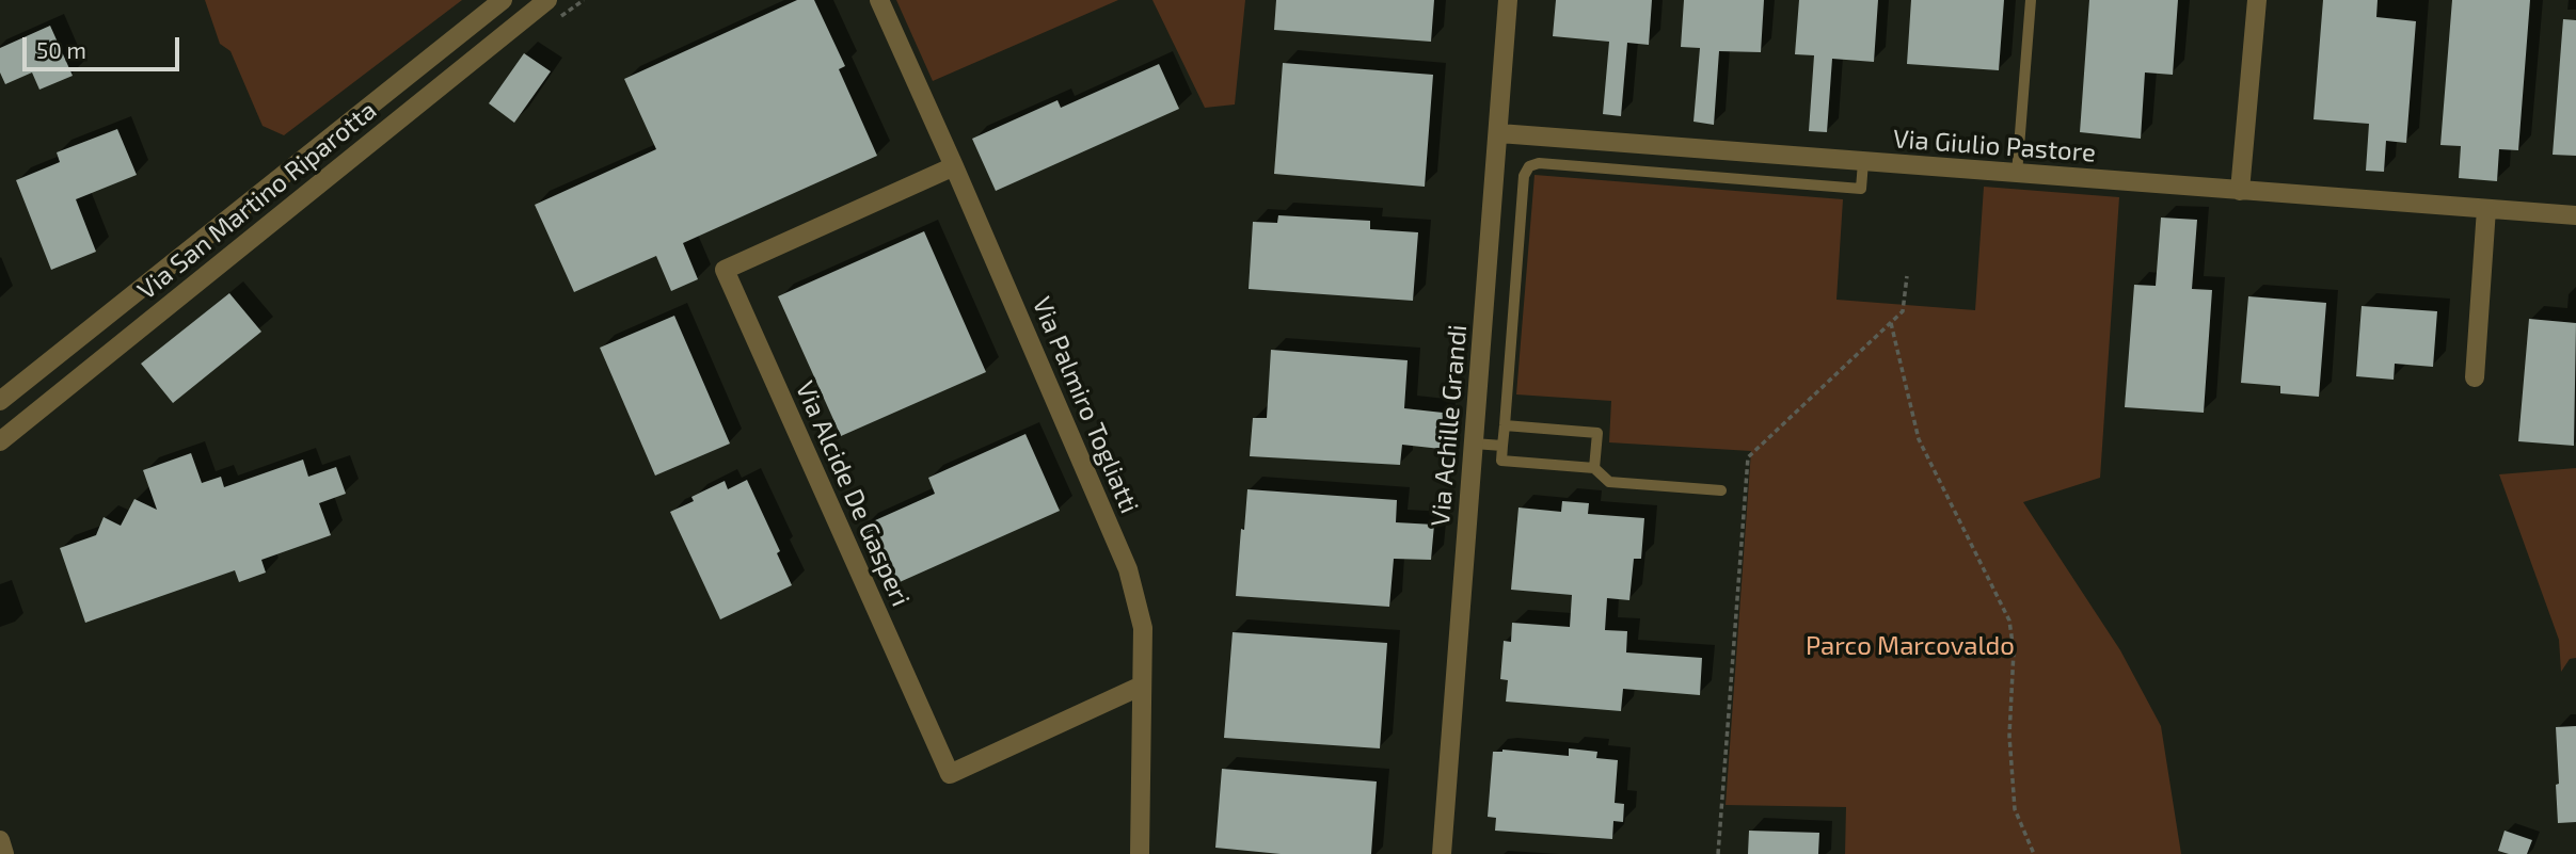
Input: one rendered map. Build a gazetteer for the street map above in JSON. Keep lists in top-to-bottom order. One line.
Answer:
{"streets":{"street":["Via Giulio Pastore","Via San Martino Riparotta","Via Palmiro Togliatti","Via Achille Grandi","Via Alcide De Gasperi"]},"crossings":[["Via Giulio Pastore","Via Achille Grandi"],["Via Palmiro Togliatti","Via Alcide De Gasperi"]],"parks":["Parco Marcovaldo"],"scale_bar":"50 m"}
